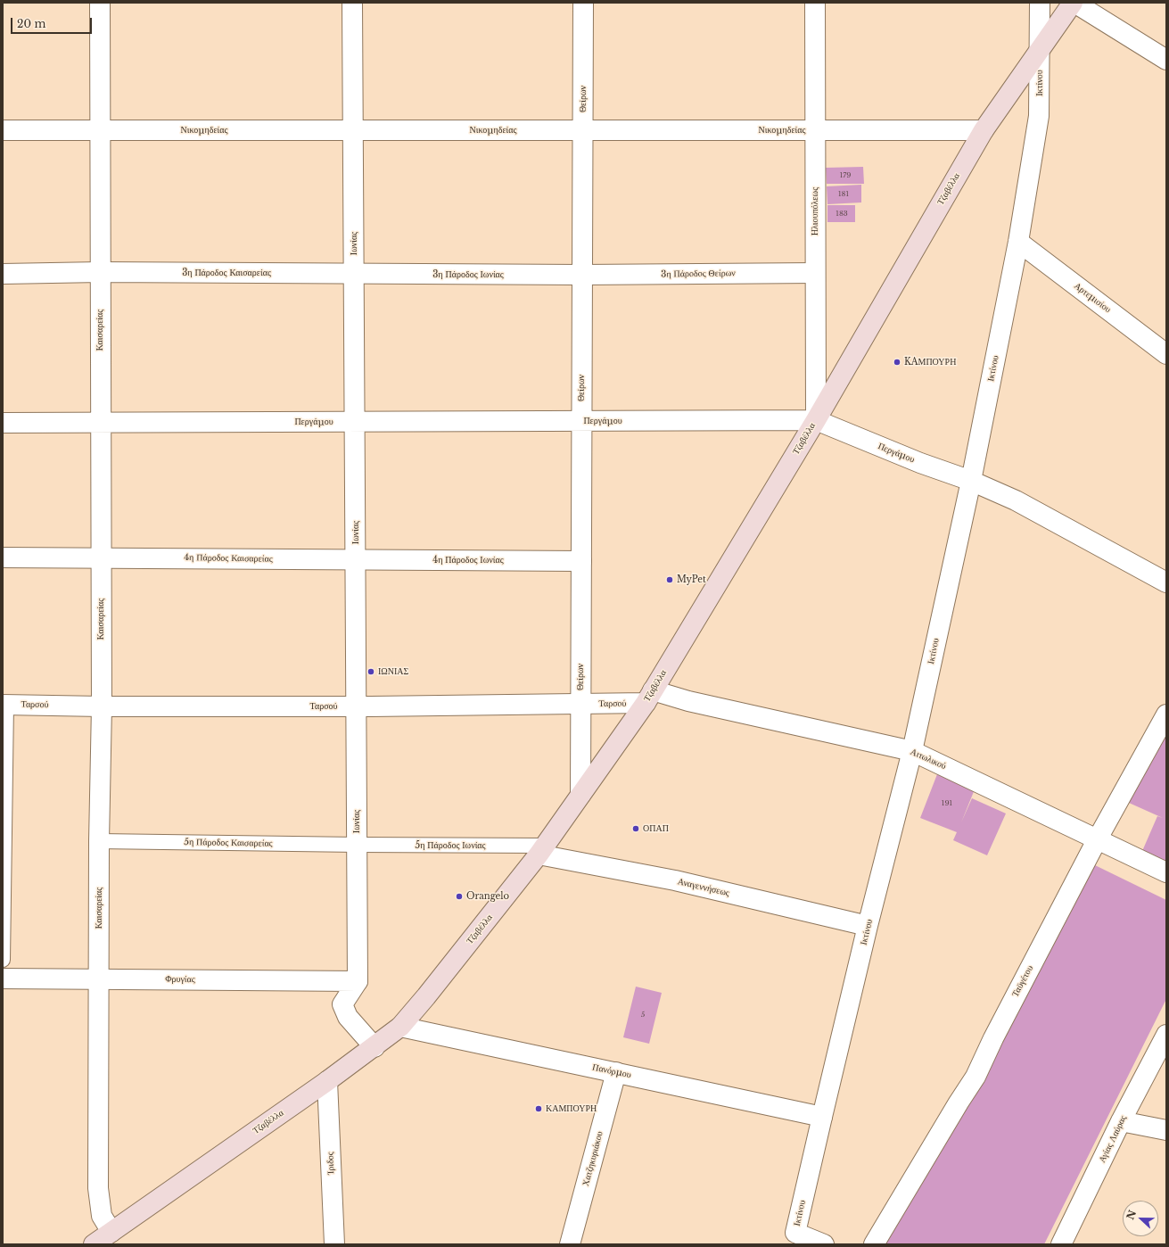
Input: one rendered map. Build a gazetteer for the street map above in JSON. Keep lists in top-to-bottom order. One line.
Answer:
{"streets":{"main road":["Τζαβέλλα"],"street":["Ικτίνου","Θείρων","Νικομηδείας","Ηλιουπόλεως","Ιωνίας","3η Πάροδος Καισαρείας","3η Πάροδος Θείρων","3η Πάροδος Ιωνίας","Αρτεμισίου","Καισαρείας","Περγάμου","4η Πάροδος Καισαρείας","4η Πάροδος Ιωνίας","Ταρσού","Αιτωλικού","Αναγεννήσεως","Φρυγίας","Ταϋγέτου","Πανόρμου","Αγίας Λαύρας","Χατζηκυριάκου","Ίριδος"],"lane":["5η Πάροδος Καισαρείας","5η Πάροδος Ιωνίας"]},"crossings":[["Ικτίνου","Τζαβέλλα"],["Ικτίνου","Αρτεμισίου"],["Ικτίνου","Περγάμου"],["Ικτίνου","Αιτωλικού"],["Ικτίνου","Αναγεννήσεως"],["Ικτίνου","Πανόρμου"],["Θείρων","Νικομηδείας"],["Θείρων","Τζαβέλλα"],["Θείρων","3η Πάροδος Θείρων"],["Θείρων","3η Πάροδος Ιωνίας"],["Θείρων","Περγάμου"],["Θείρων","4η Πάροδος Ιωνίας"],["Θείρων","Ταρσού"],["Νικομηδείας","Τζαβέλλα"],["Νικομηδείας","Ηλιουπόλεως"],["Νικομηδείας","Ιωνίας"],["Νικομηδείας","Καισαρείας"],["Τζαβέλλα","Ηλιουπόλεως"],["Τζαβέλλα","Καισαρείας"],["Τζαβέλλα","Περγάμου"],["Τζαβέλλα","Ταρσού"],["Τζαβέλλα","Αιτωλικού"],["Τζαβέλλα","5η Πάροδος Ιωνίας"],["Τζαβέλλα","Αναγεννήσεως"],["Τζαβέλλα","Πανόρμου"],["Τζαβέλλα","Ίριδος"],["Ηλιουπόλεως","3η Πάροδος Θείρων"],["Ηλιουπόλεως","Περγάμου"],["Ιωνίας","3η Πάροδος Καισαρείας"],["Ιωνίας","3η Πάροδος Ιωνίας"],["Ιωνίας","Περγάμου"],["Ιωνίας","4η Πάροδος Καισαρείας"],["Ιωνίας","4η Πάροδος Ιωνίας"],["Ιωνίας","Ταρσού"],["Ιωνίας","5η Πάροδος Καισαρείας"],["Ιωνίας","5η Πάροδος Ιωνίας"],["Ιωνίας","Φρυγίας"],["3η Πάροδος Καισαρείας","3η Πάροδος Ιωνίας"],["3η Πάροδος Καισαρείας","Καισαρείας"],["3η Πάροδος Θείρων","3η Πάροδος Ιωνίας"],["Καισαρείας","Περγάμου"],["Καισαρείας","4η Πάροδος Καισαρείας"],["Καισαρείας","Ταρσού"],["Καισαρείας","5η Πάροδος Καισαρείας"],["Καισαρείας","Φρυγίας"],["4η Πάροδος Καισαρείας","4η Πάροδος Ιωνίας"],["Ταρσού","Αιτωλικού"],["Αιτωλικού","Ταϋγέτου"],["5η Πάροδος Καισαρείας","5η Πάροδος Ιωνίας"],["5η Πάροδος Ιωνίας","Αναγεννήσεως"],["Πανόρμου","Χατζηκυριάκου"]],"places":["KAΜΠΟΥΡΗ","MyPet","ΙΩΝΙΑΣ","ΟΠΑΠ","Orangelo","ΚΑΜΠΟΥΡΗ"],"house_numbers":["179","181","183","191","5"],"scale_bar":"20 m","north":"left"}
